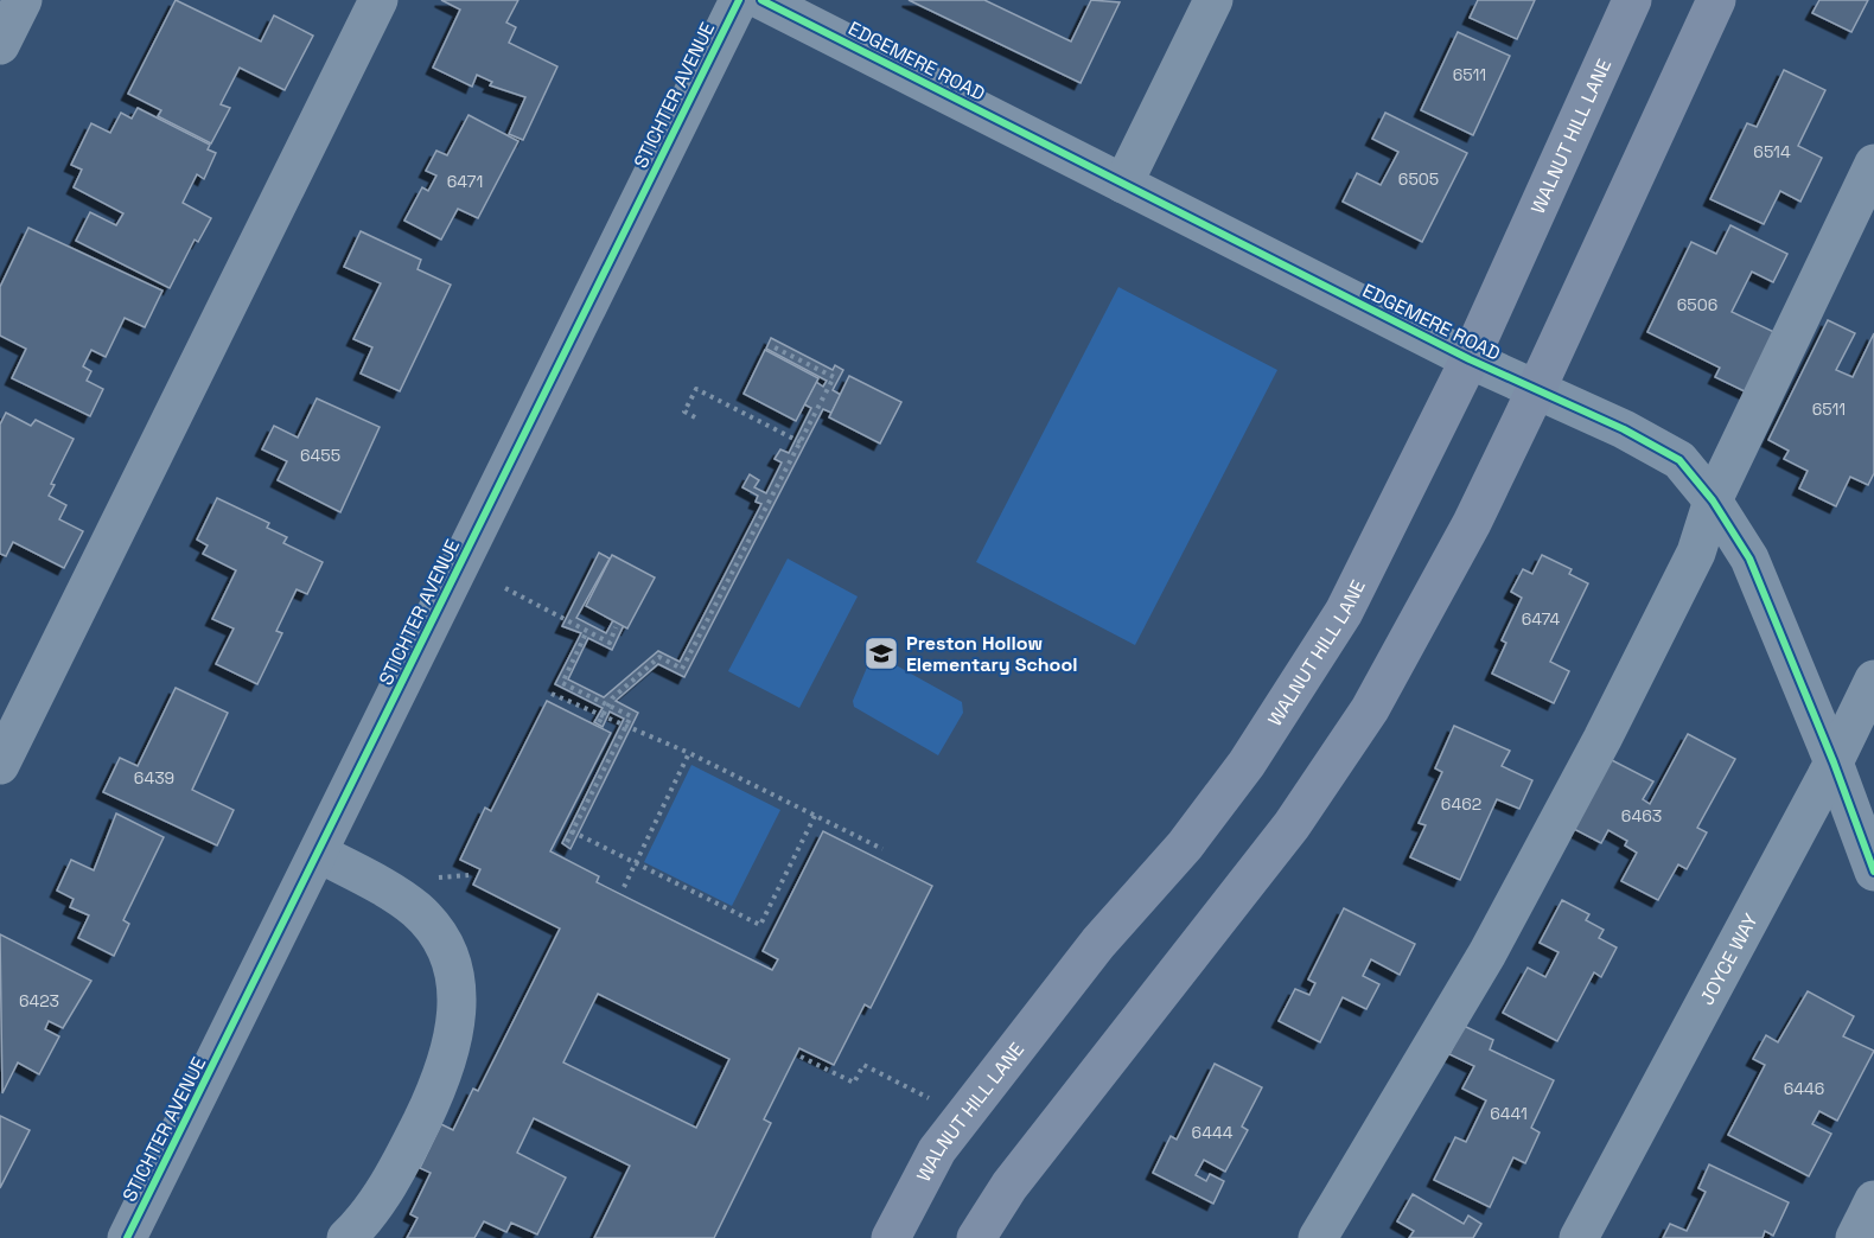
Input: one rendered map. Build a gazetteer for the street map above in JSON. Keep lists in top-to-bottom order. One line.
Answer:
{"streets":{"main road":["WALNUT HILL LANE"],"street":["EDGEMERE ROAD","STICHTER AVENUE","JOYCE WAY"]},"crossings":[["EDGEMERE ROAD","WALNUT HILL LANE"],["EDGEMERE ROAD","JOYCE WAY"]],"places":{"school or university":["Preston Hollow Elementary School"]},"house_numbers":["6511","6514","6505","6471","6506","6511","6455","6474","6439","6462","6463","6423","6446","6441","6444"]}
